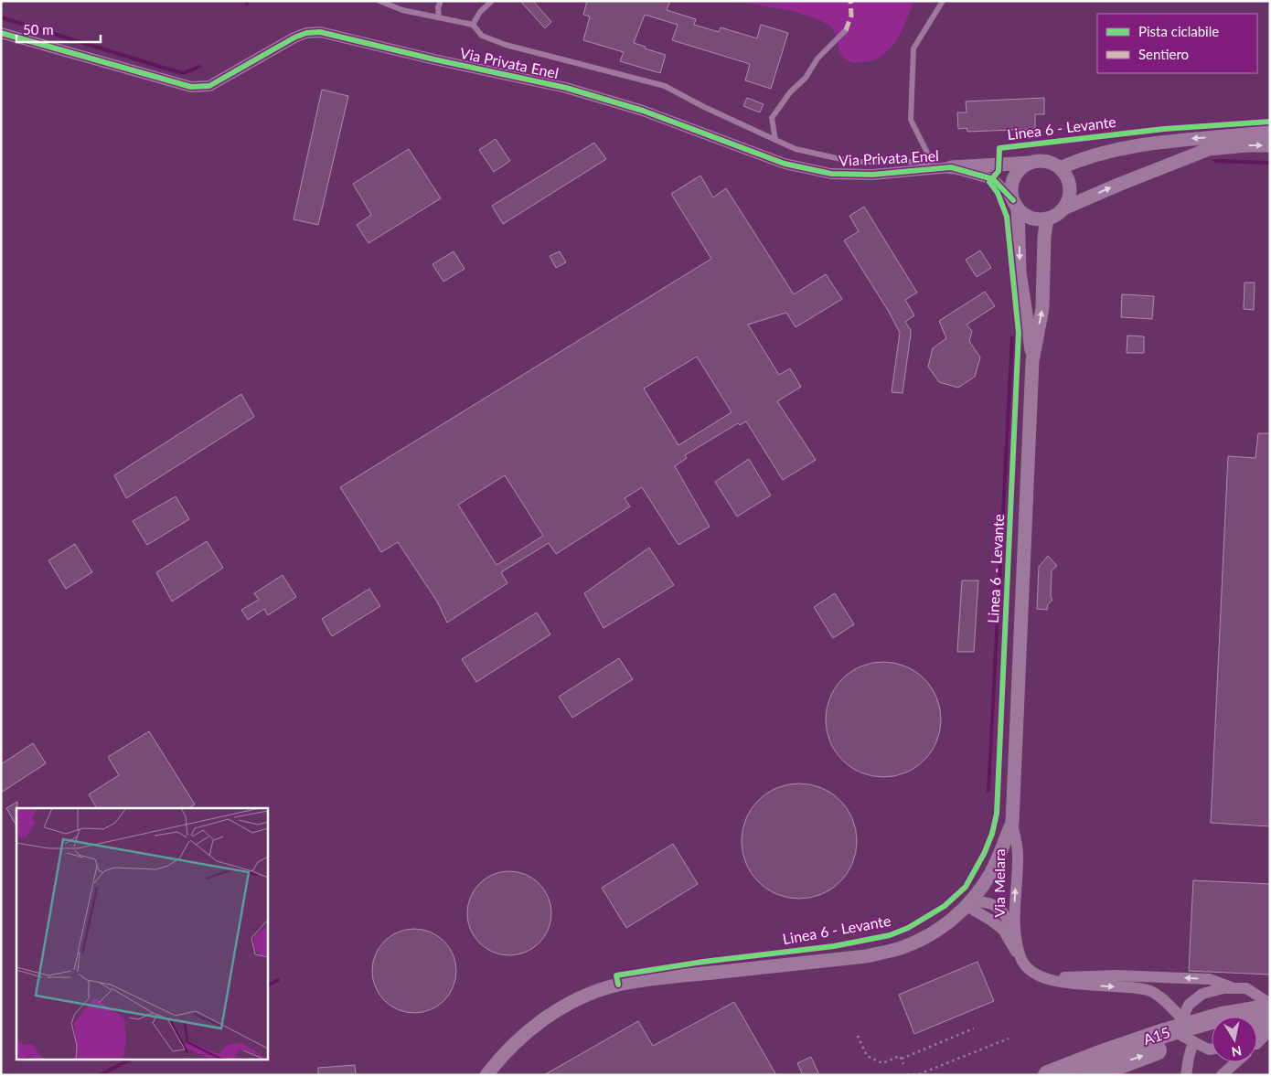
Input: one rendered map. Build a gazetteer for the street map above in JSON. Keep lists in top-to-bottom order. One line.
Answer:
{"streets":{"highway":["A15"],"street":["Via Privata Enel","Via Melara"],"cycle path":["Linea 6 - Levante"]},"legend":["Pista ciclabile","Sentiero"],"scale_bar":"50 m","north":"bottom"}
